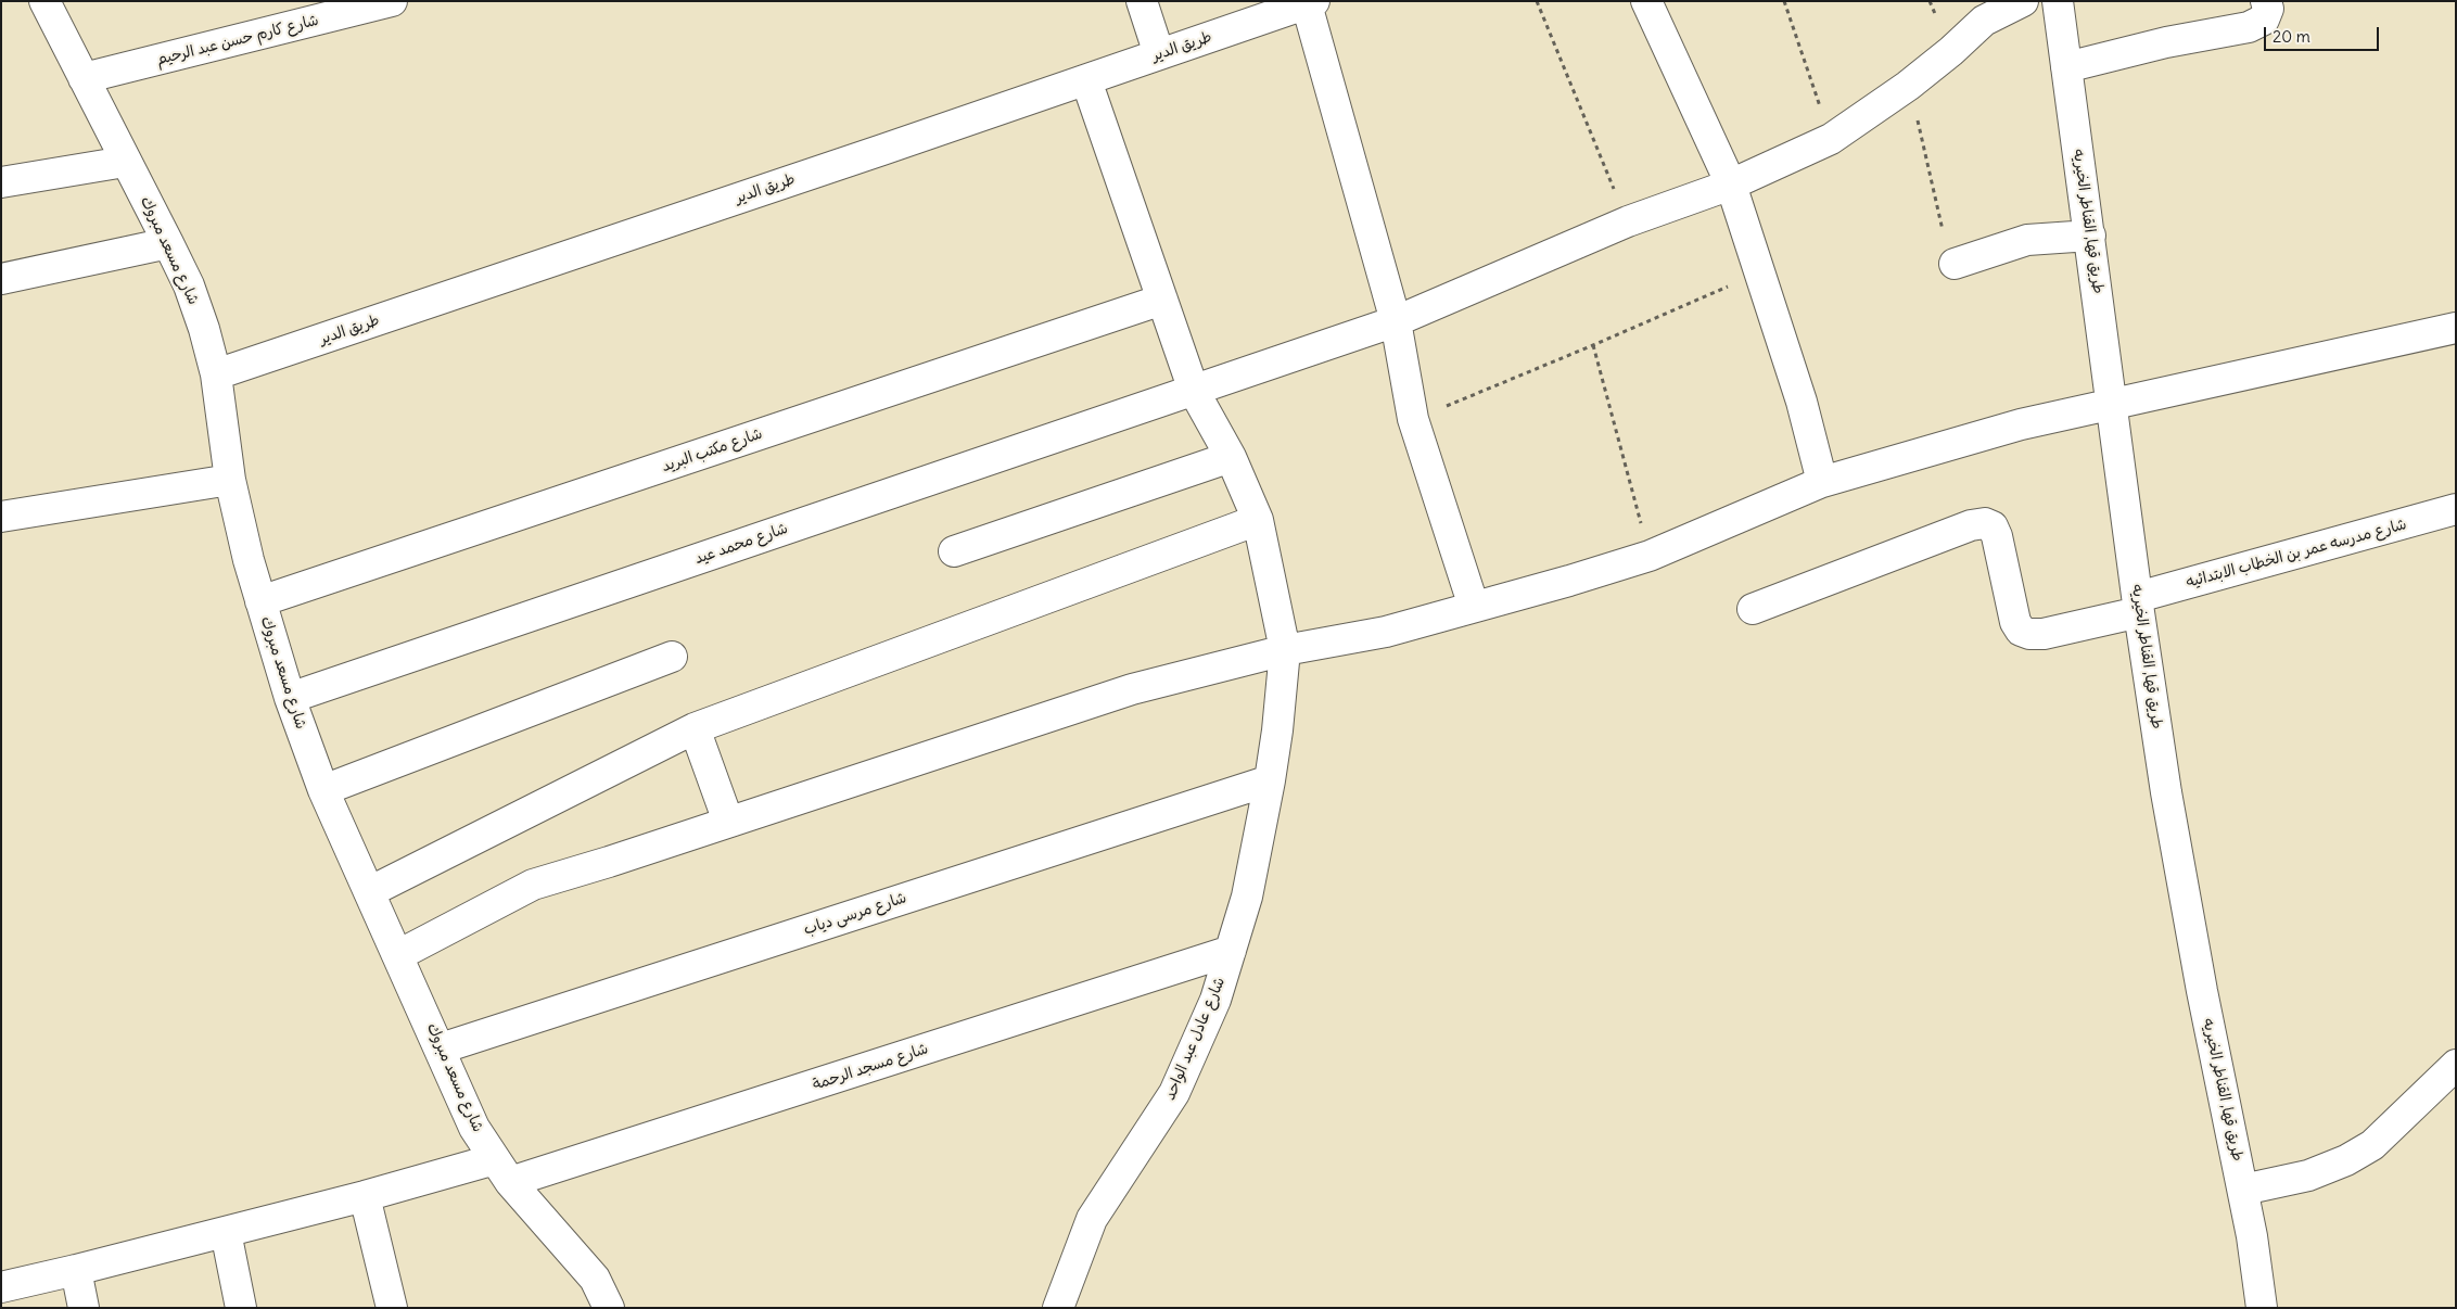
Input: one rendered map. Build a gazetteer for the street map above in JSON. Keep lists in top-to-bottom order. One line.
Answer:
{"streets":{"street":["شارع كارم حسن عبد الرحيم","طريق الدير","طريق قها, القناطر الخيريه","شارع مسعد مبروك","شارع مكتب البريد","شارع محمد عيد","شارع مدرسه عمر بن الخطاب الابتدائيه","شارع مرسى دياب","شارع عادل عبد الواحد","شارع مسجد الرحمة"]},"crossings":[["شارع كارم حسن عبد الرحيم","شارع مسعد مبروك"],["طريق الدير","شارع مسعد مبروك"],["طريق الدير","شارع عادل عبد الواحد"],["طريق قها, القناطر الخيريه","شارع مدرسه عمر بن الخطاب الابتدائيه"],["شارع مسعد مبروك","شارع مكتب البريد"],["شارع مسعد مبروك","شارع محمد عيد"],["شارع مسعد مبروك","شارع مرسى دياب"],["شارع مسعد مبروك","شارع مسجد الرحمة"],["شارع مكتب البريد","شارع عادل عبد الواحد"],["شارع محمد عيد","شارع عادل عبد الواحد"],["شارع مرسى دياب","شارع عادل عبد الواحد"],["شارع عادل عبد الواحد","شارع مسجد الرحمة"]],"scale_bar":"20 m"}
